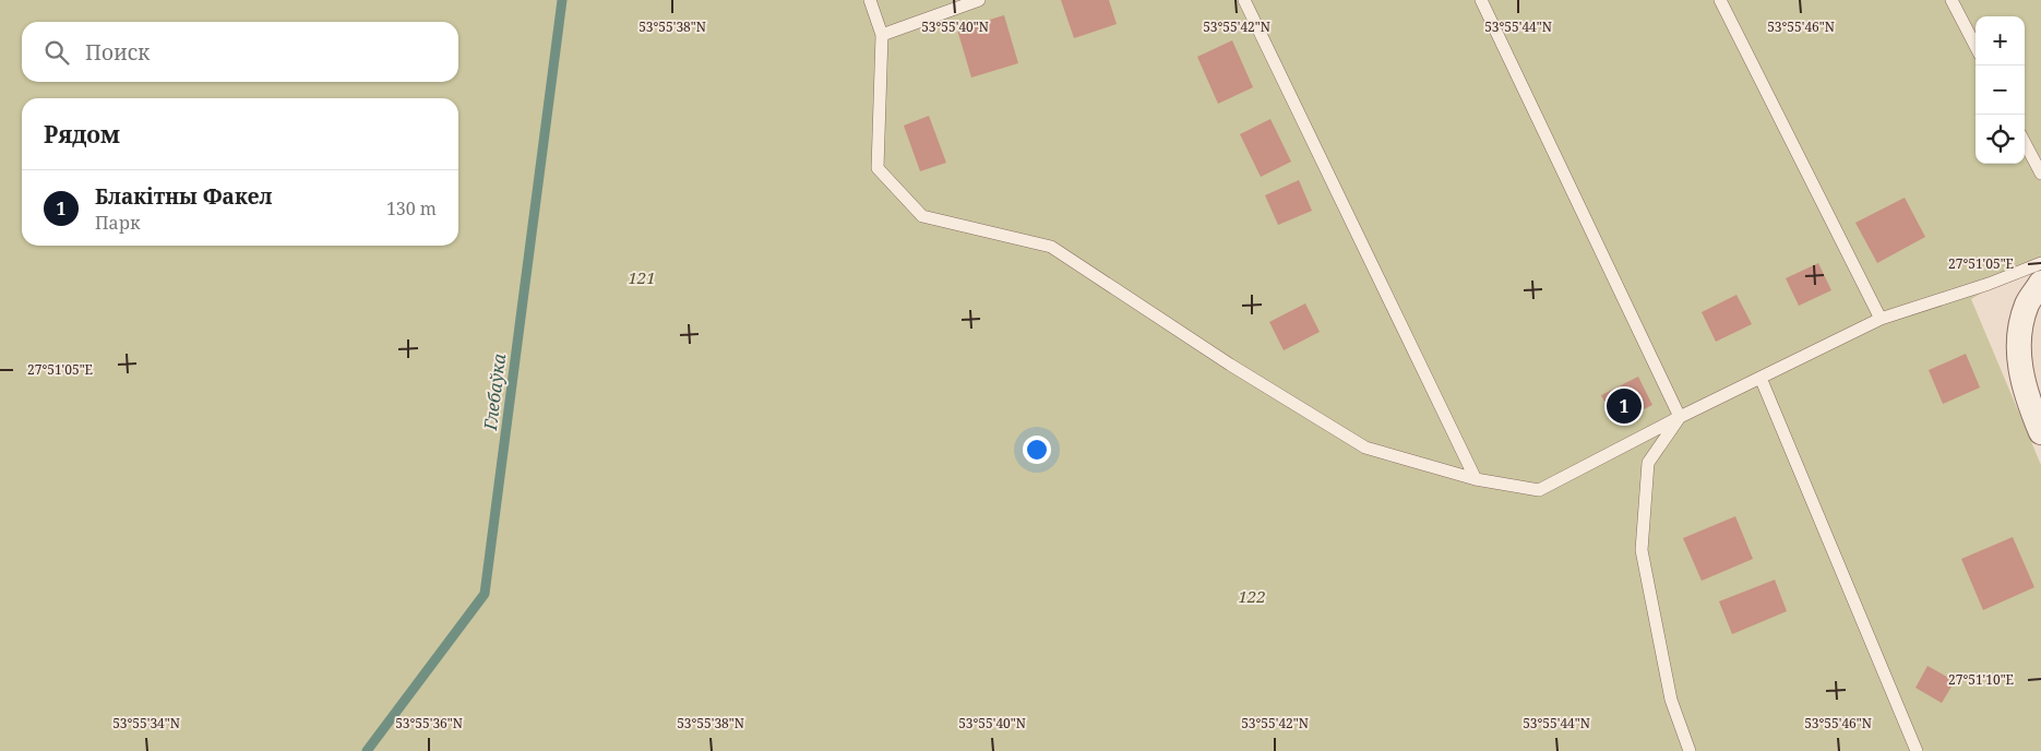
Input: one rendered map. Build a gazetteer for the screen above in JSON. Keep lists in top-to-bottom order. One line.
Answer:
{"water":["Глебаўка"],"parks":["121","122"],"page":{"map_buttons":["+","−"],"search":"Поиск","heading":"Рядом","list":[{"mark":"1","name":"Блакітны Факел","note":"Парк","value":"130 m"}],"pins":"1"},"coordinates":["53°55'38\"N","53°55'40\"N","53°55'42\"N","53°55'44\"N","53°55'46\"N","27°51'05\"E","27°51'10\"E","53°55'34\"N","53°55'36\"N"]}
